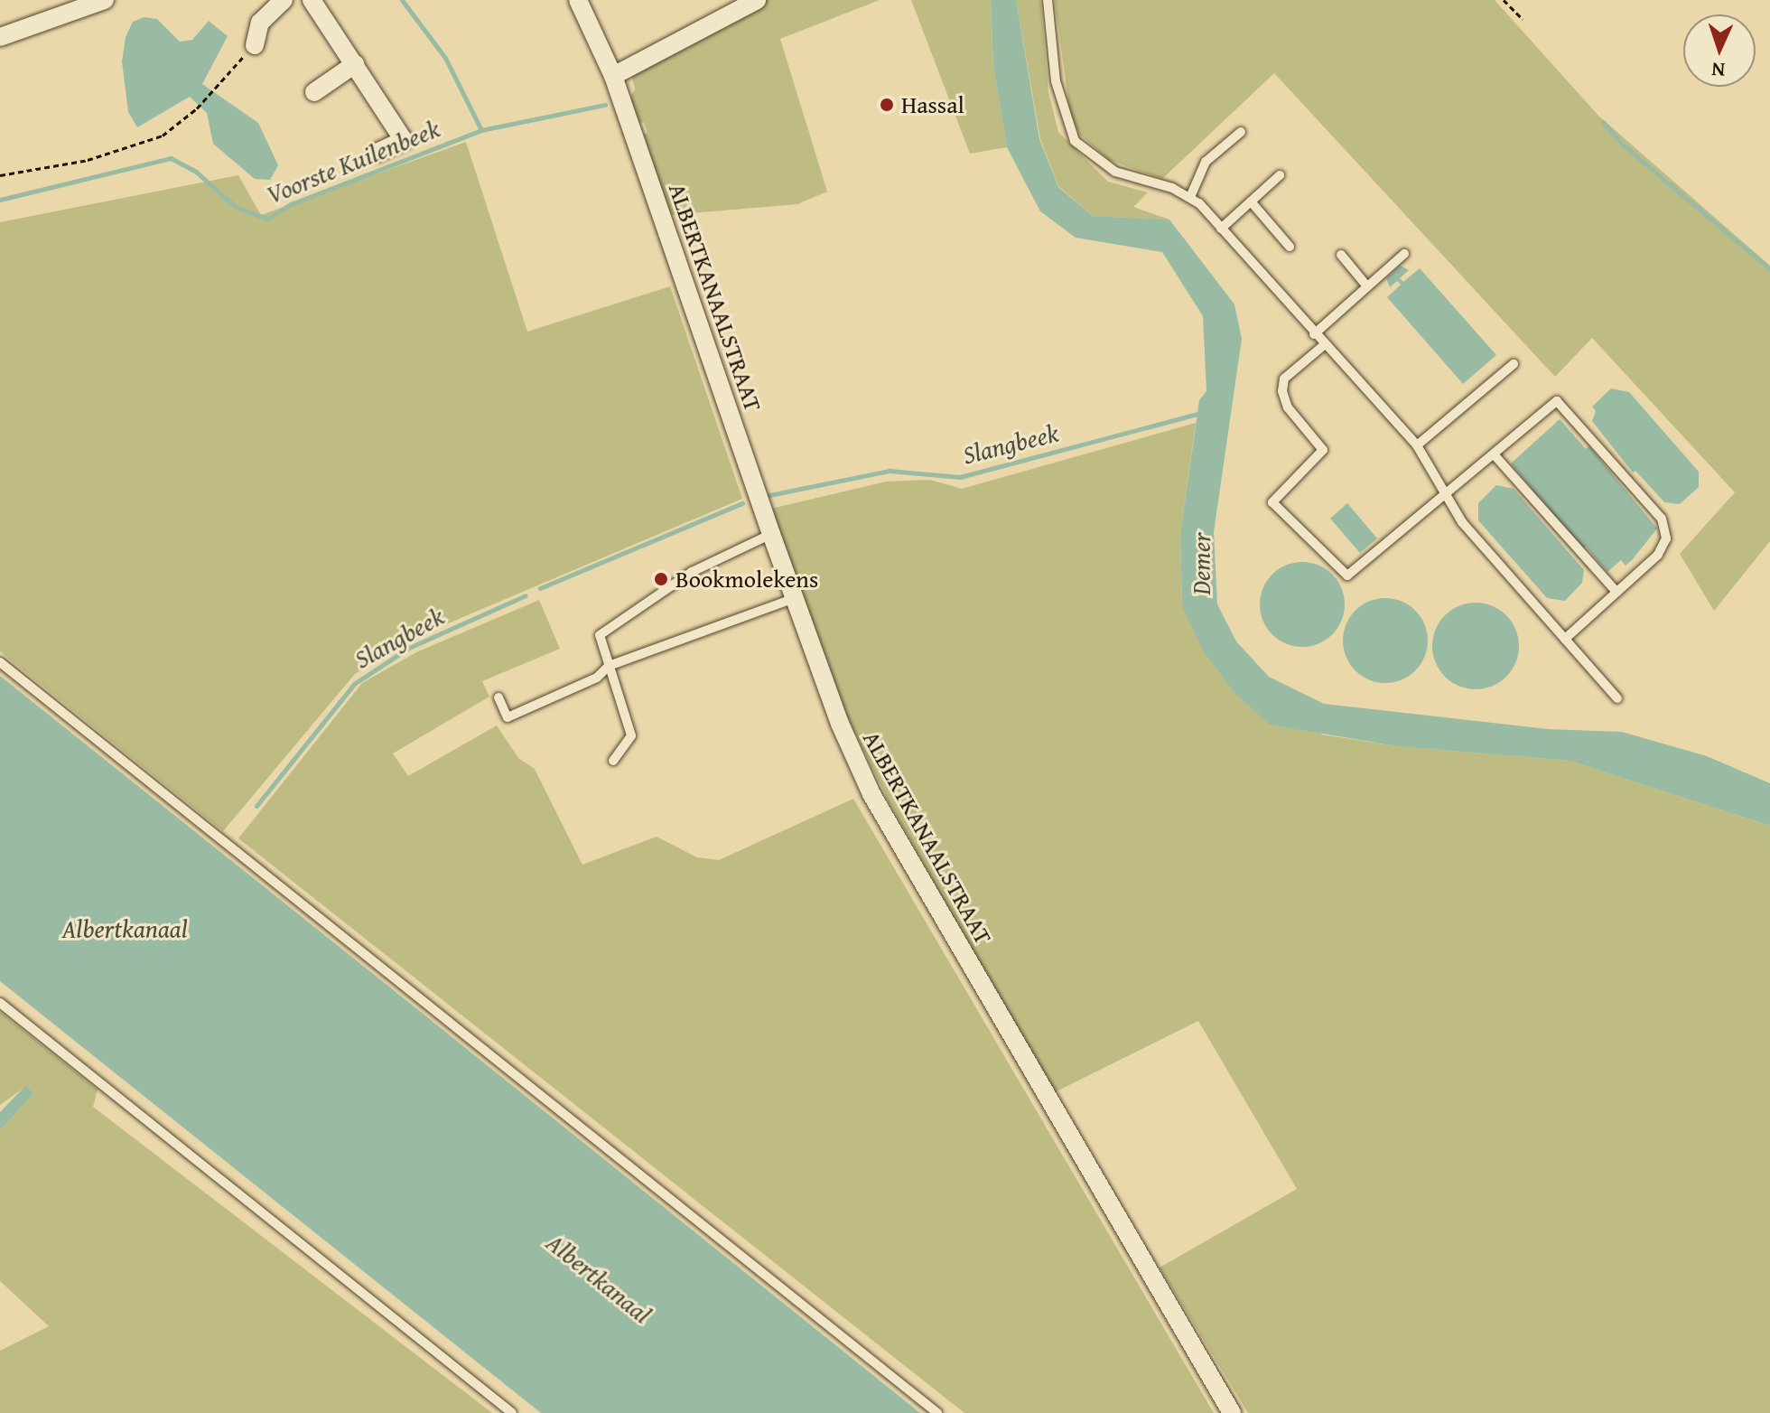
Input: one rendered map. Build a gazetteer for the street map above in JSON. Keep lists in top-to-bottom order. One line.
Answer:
{"streets":{"street":["ALBERTKANAALSTRAAT"]},"water":["Voorste Kuilenbeek","Slangbeek","Demer","Albertkanaal"],"places":["Hassal","Bookmolekens"],"north":"bottom"}
